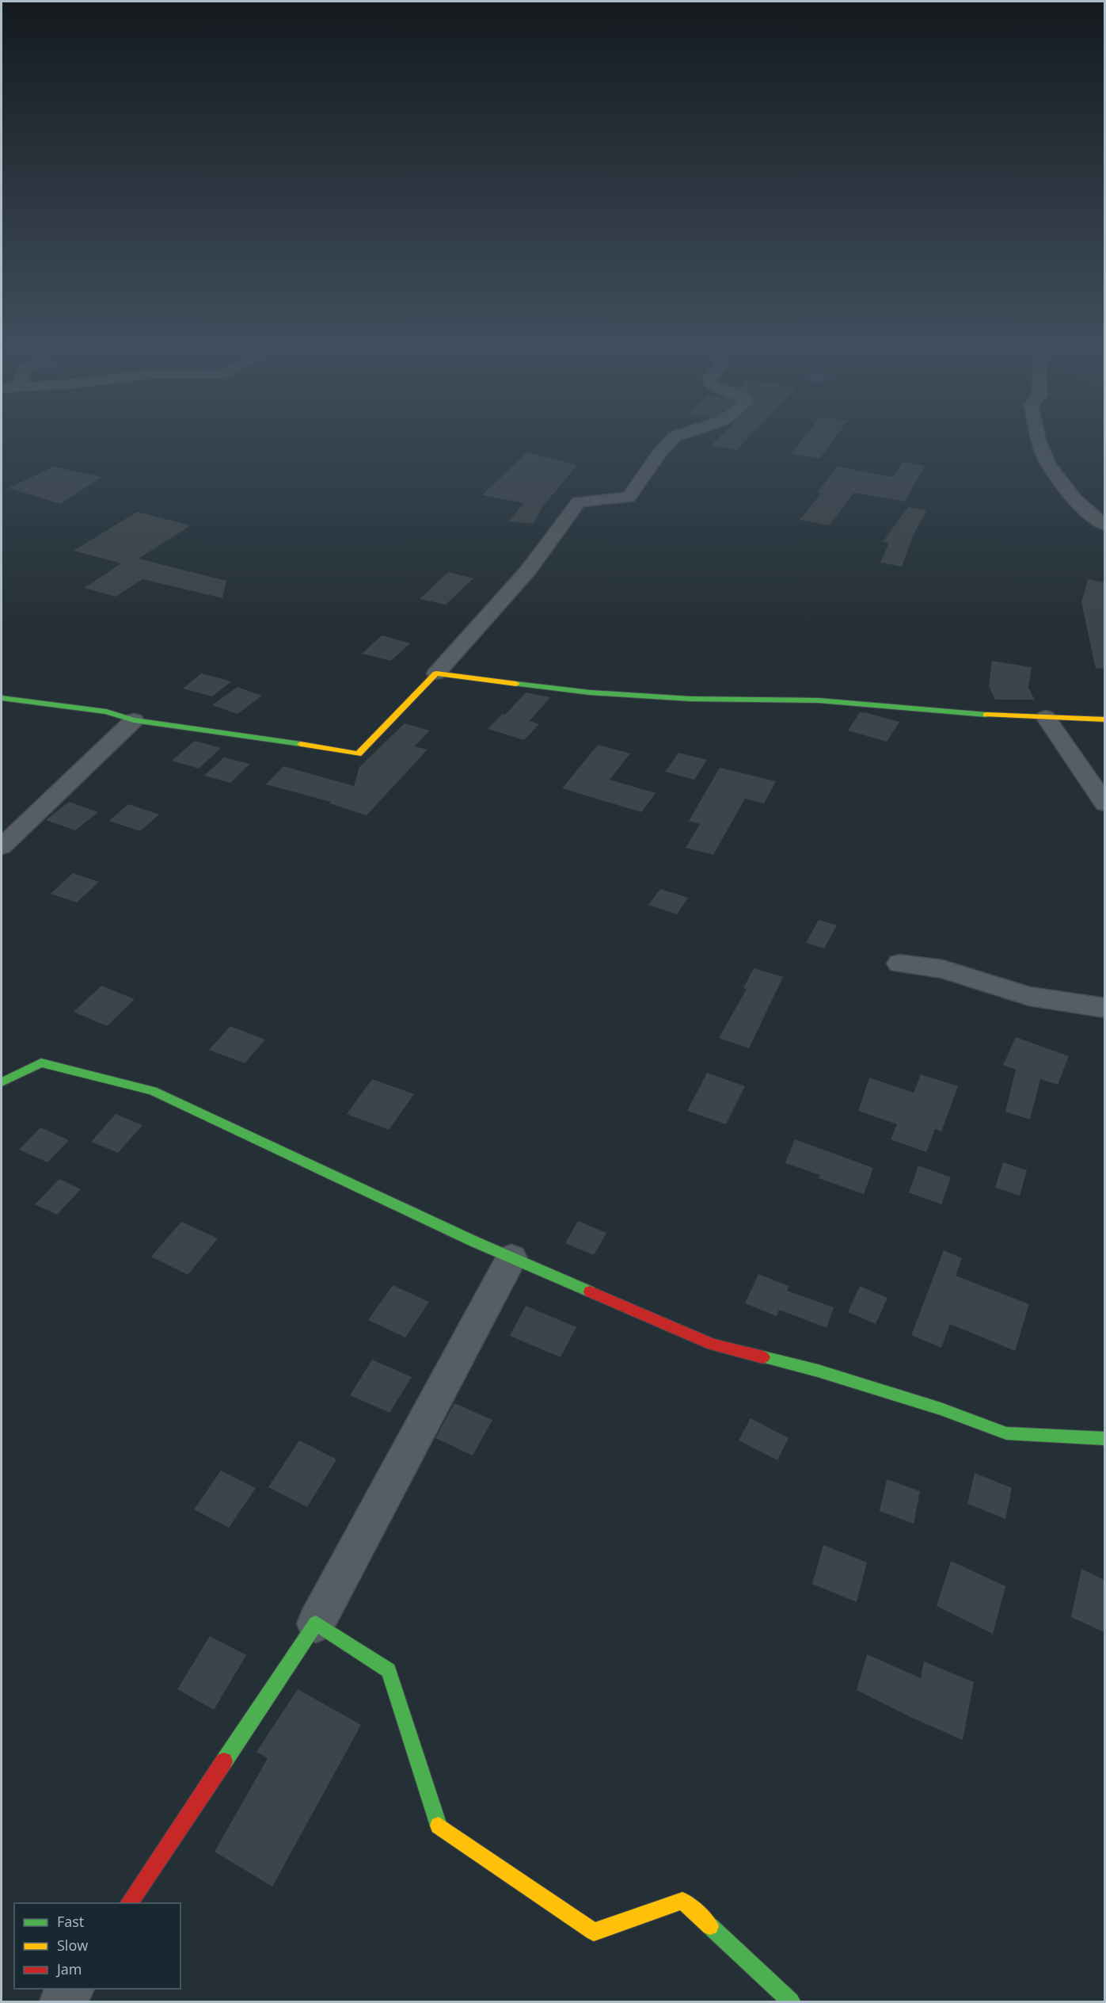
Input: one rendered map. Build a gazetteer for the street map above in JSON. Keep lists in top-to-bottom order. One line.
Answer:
{"legend":["Fast","Slow","Jam"]}
